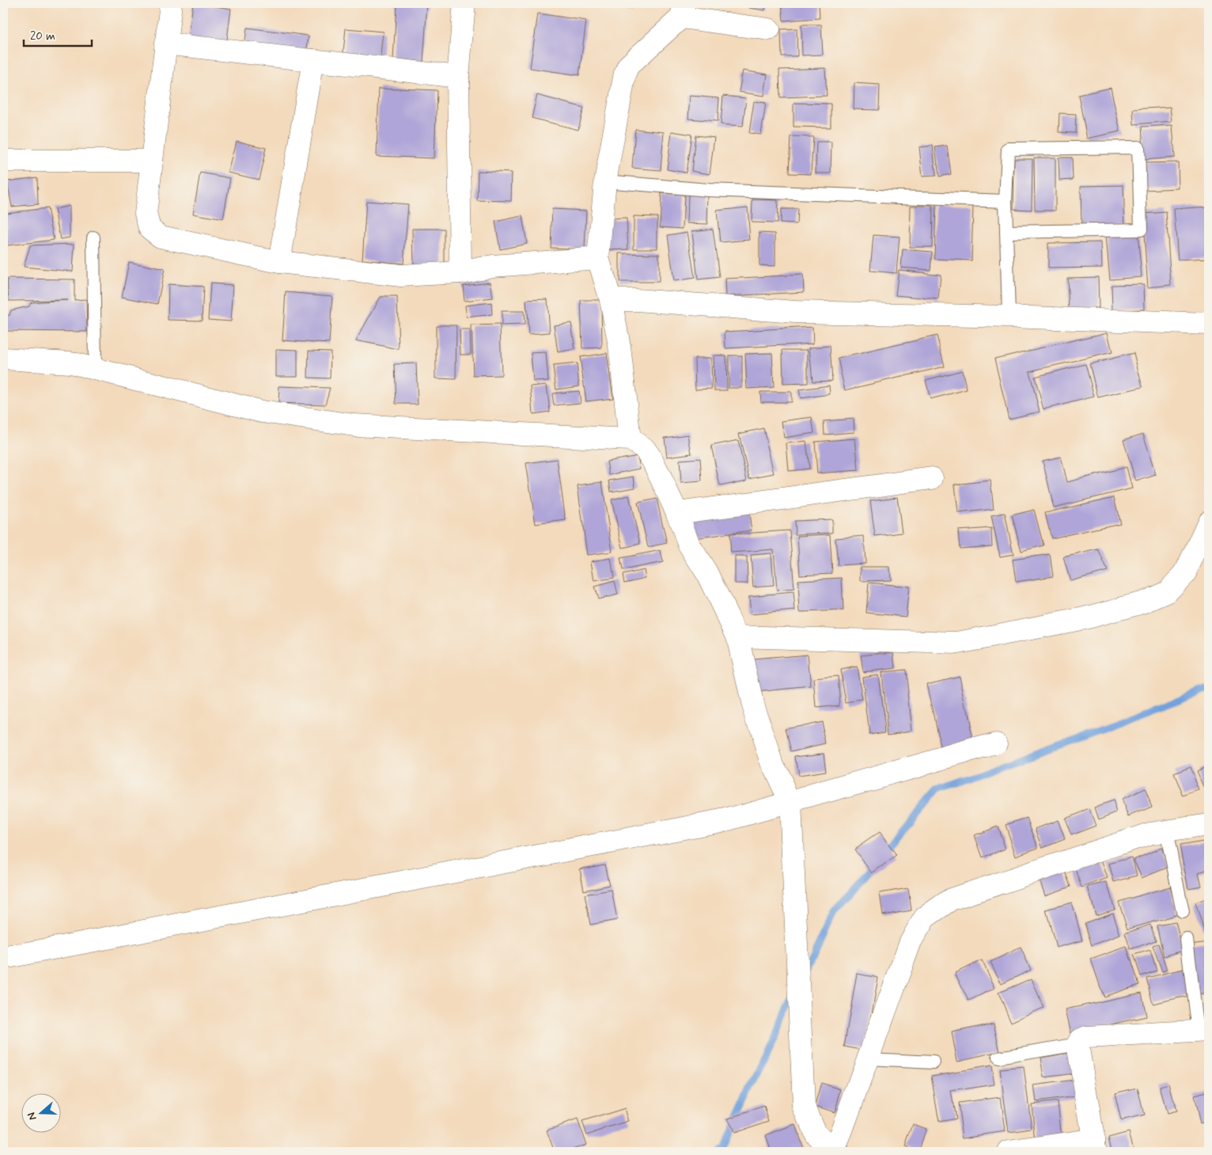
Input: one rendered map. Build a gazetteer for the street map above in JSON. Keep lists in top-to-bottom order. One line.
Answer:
{"scale_bar":"20 m","north":"left"}
